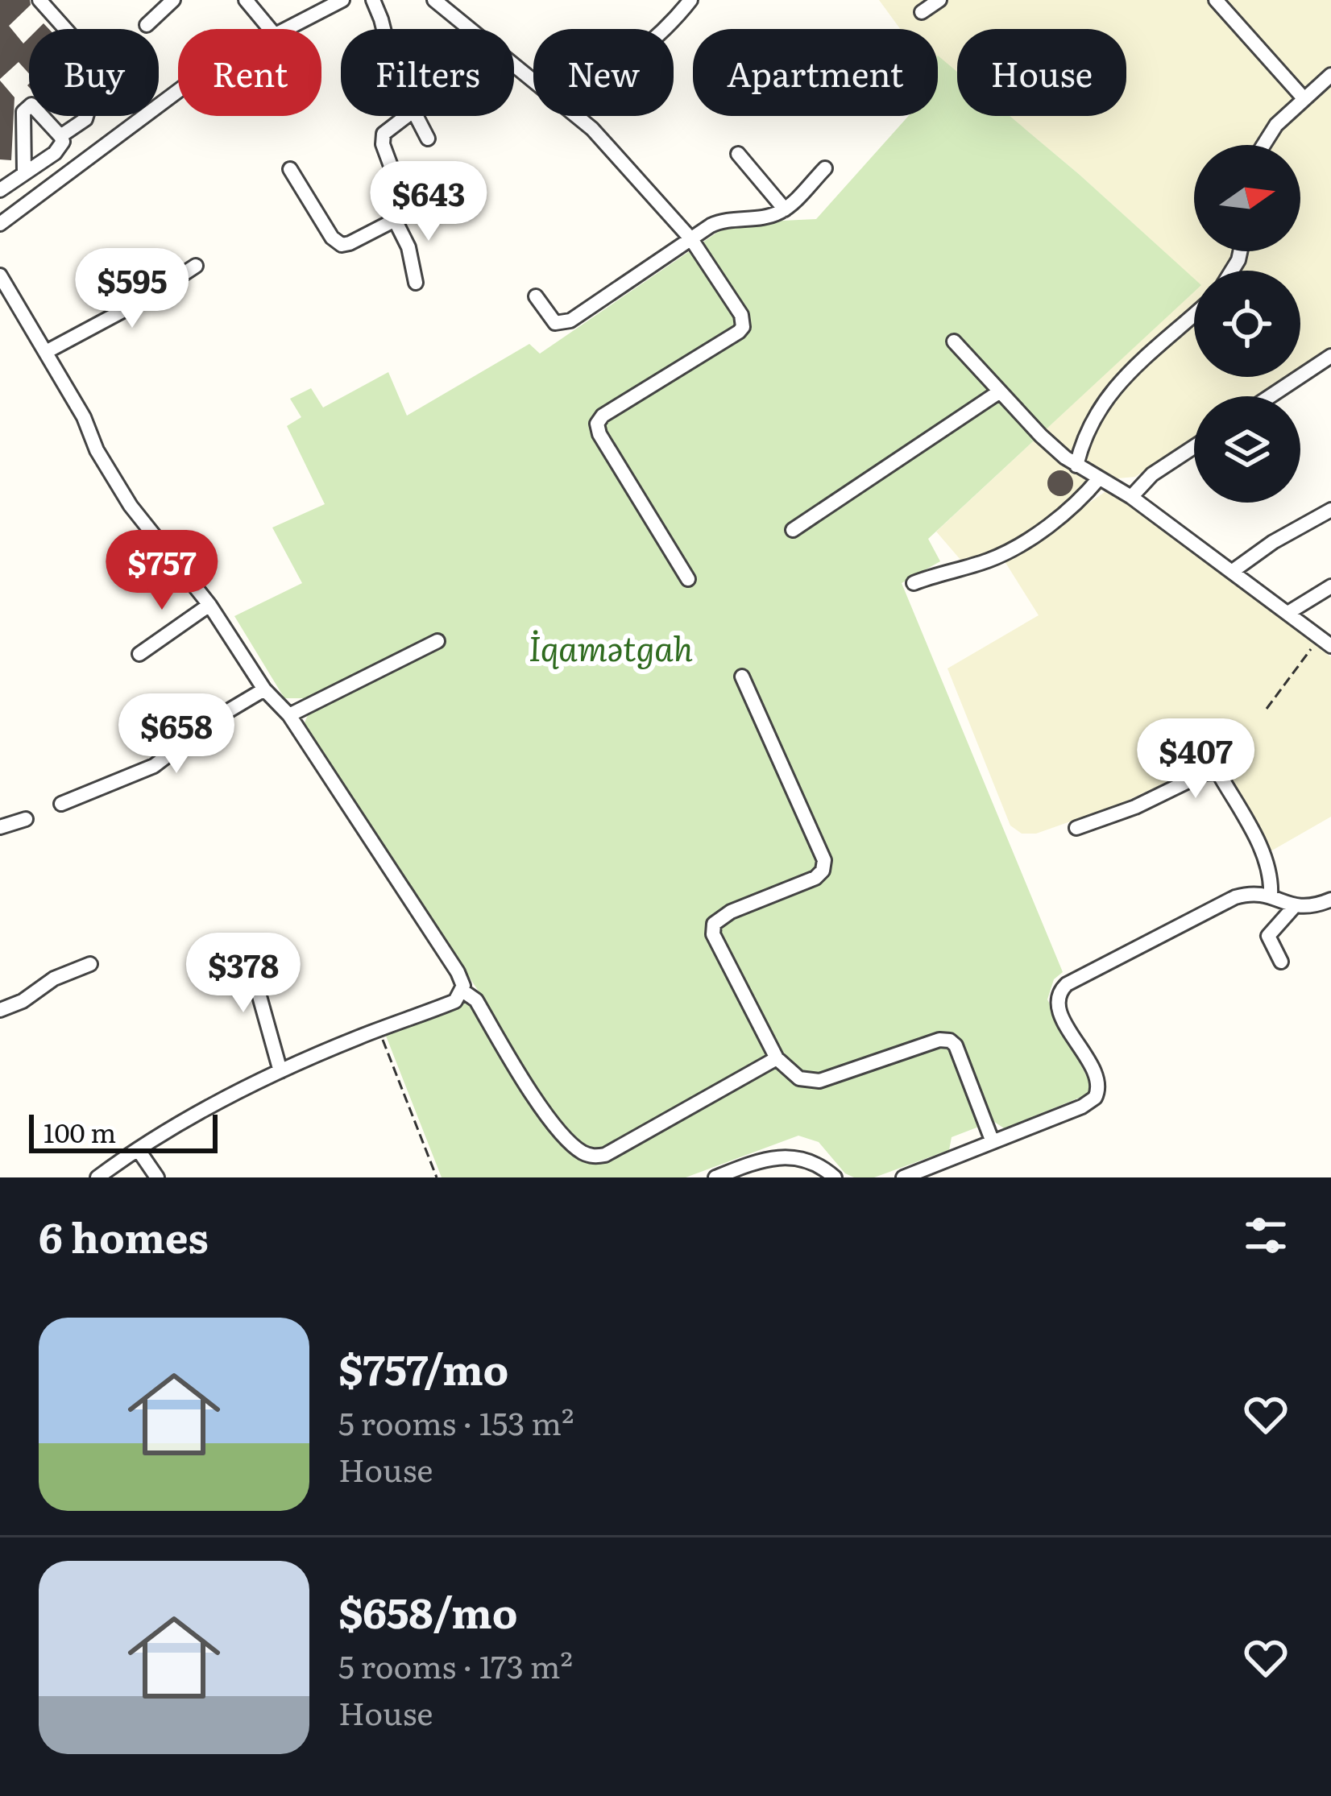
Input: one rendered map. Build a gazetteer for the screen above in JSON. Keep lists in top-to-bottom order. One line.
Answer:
{"parks":["İqamətgah"],"scale_bar":"100 m","north":"right","page":{"chip":["Buy","Rent","Filters","New","Apartment","House"],"price":["$643","$595","$757","$658","$407","$378"],"scale":"100 m","heading":"6 homes","list":[{"name":"$757/mo","note":"5 rooms · 153 m² · House"},{"name":"$658/mo","note":"5 rooms · 173 m² · House"}]}}
